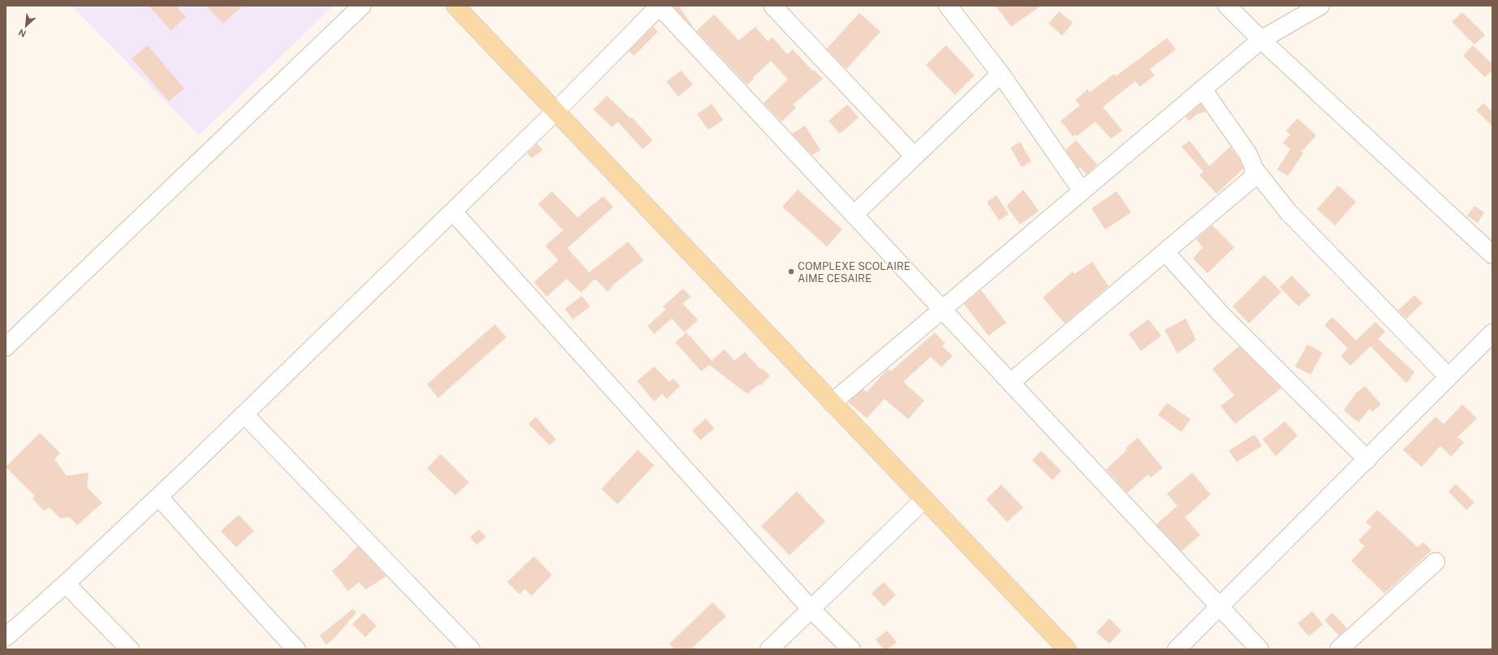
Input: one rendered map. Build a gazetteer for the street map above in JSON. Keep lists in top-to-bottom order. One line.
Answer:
{"places":["COMPLEXE SCOLAIRE AIME CESAIRE"],"north":"bottom left"}
